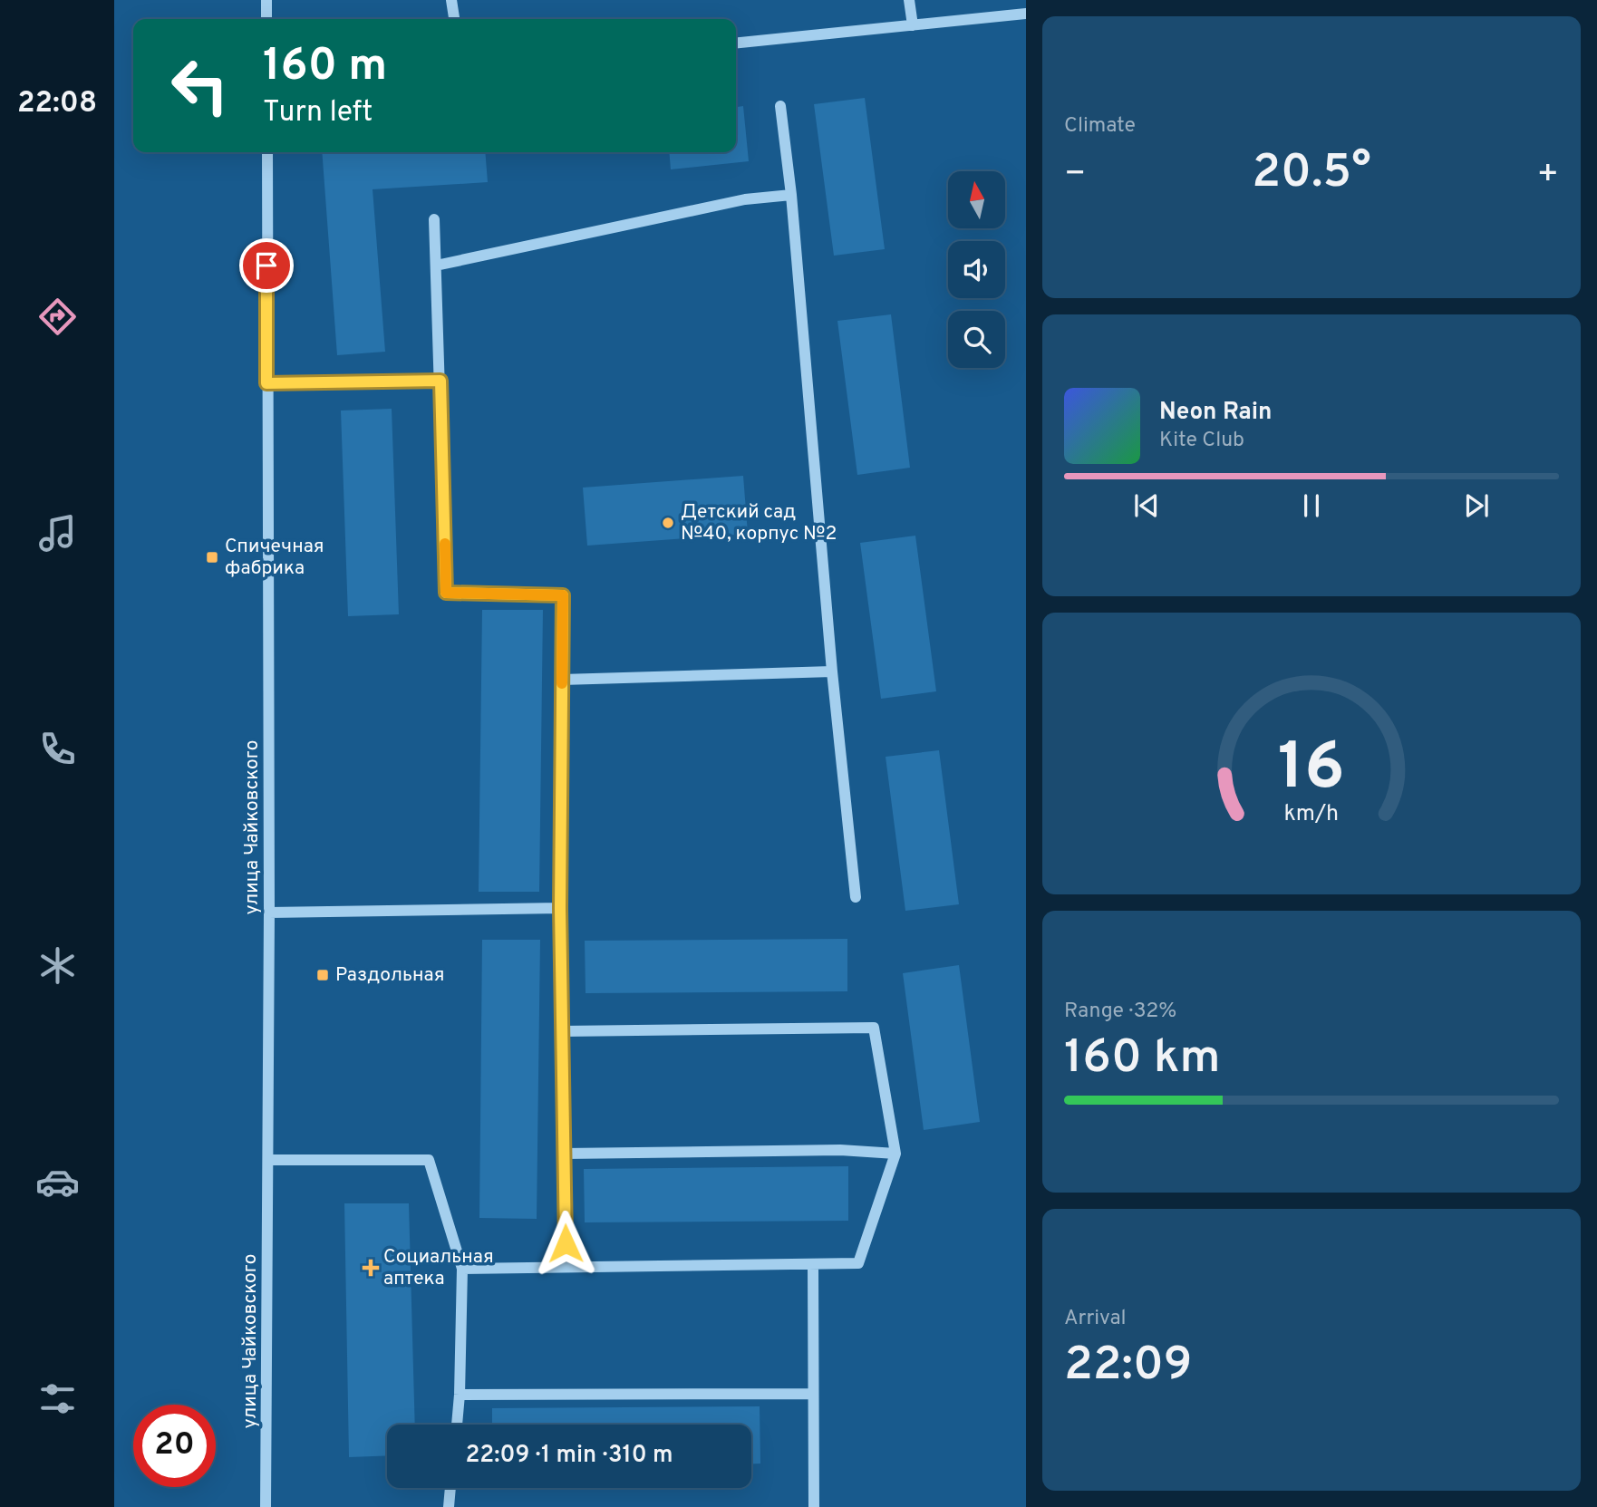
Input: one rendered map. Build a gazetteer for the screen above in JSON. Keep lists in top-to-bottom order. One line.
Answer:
{"streets":{"street":["улица Чайковского"]},"places":{"other":["Детский сад №40, корпус №2"],"transit":["Спичечная фабрика","Раздольная"],"health":["Социальная аптека"]},"north":"top","page":{"tabs":"22:08","tile":["Climate",["Range · 32%","160 km"],["Arrival","22:09"]],"turn":["160 m","Turn left"],"heat":["−","20.5°","+"],"song":["Neon Rain","Kite Club"],"limit":"20","trip":"22:09 · 1 min · 310 m","gauge":["16","km/h"]}}
